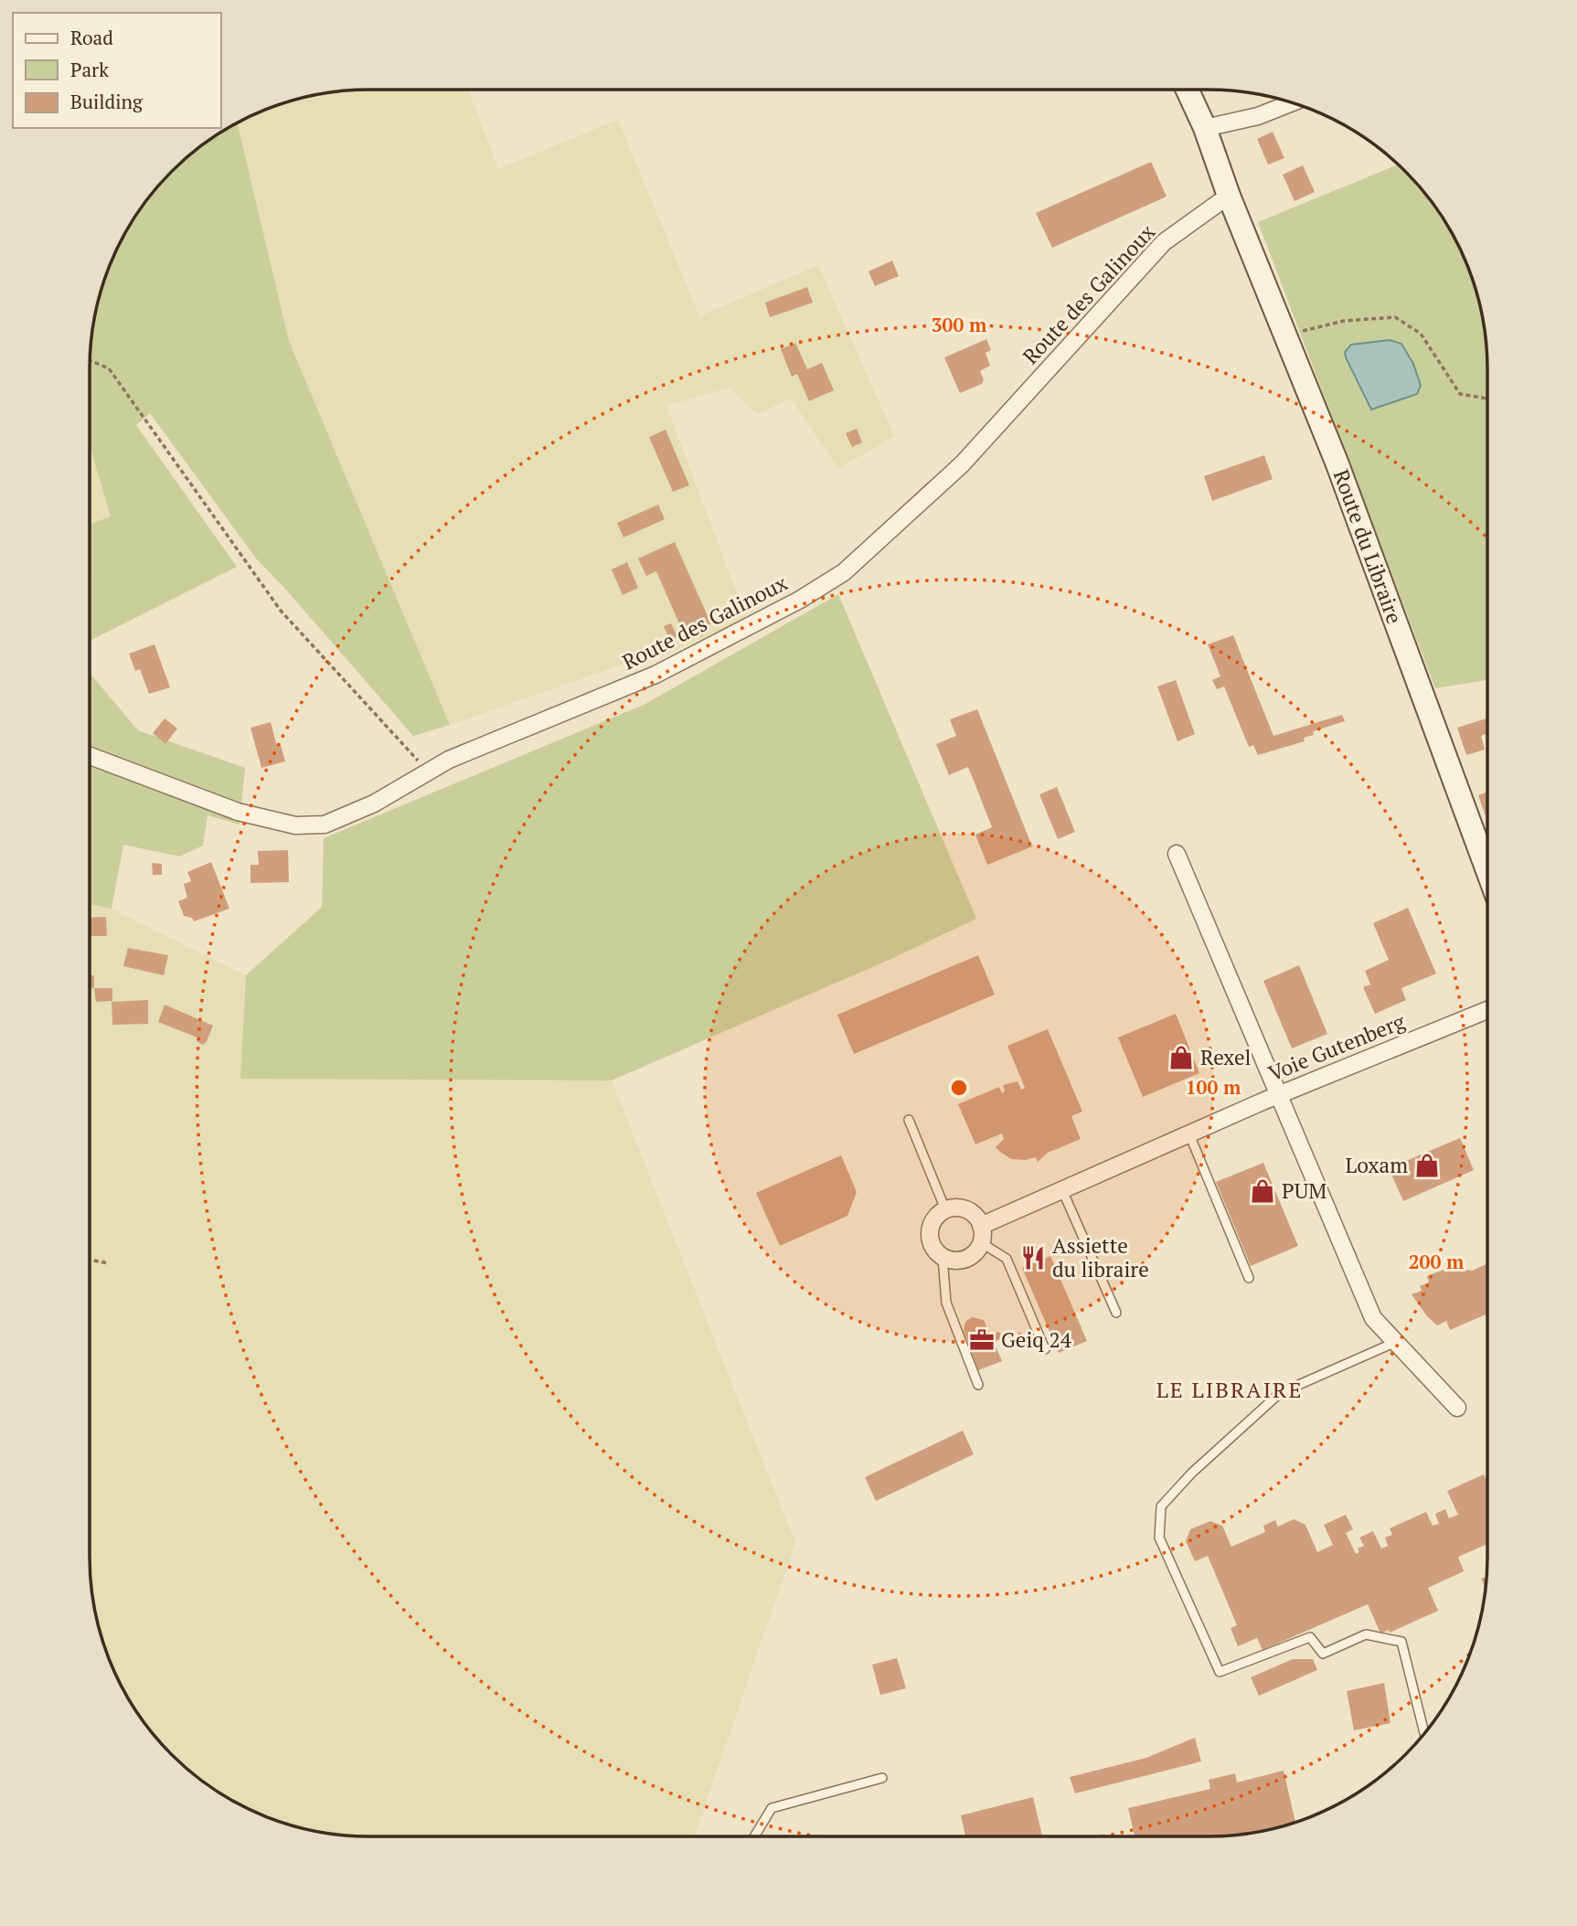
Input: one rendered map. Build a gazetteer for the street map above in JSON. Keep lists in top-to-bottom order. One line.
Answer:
{"streets":{"main road":["Route du Libraire"],"street":["Route des Galinoux","Voie Gutenberg"]},"crossings":[["Route des Galinoux","Route du Libraire"]],"districts":["LE LIBRAIRE"],"places":{"shop":["Rexel","Loxam","PUM"],"restaurant":["Assiette du libraire"],"office":["Geiq 24"]},"legend":["Road","Park","Building"],"rings":["300 m","100 m","200 m"]}
